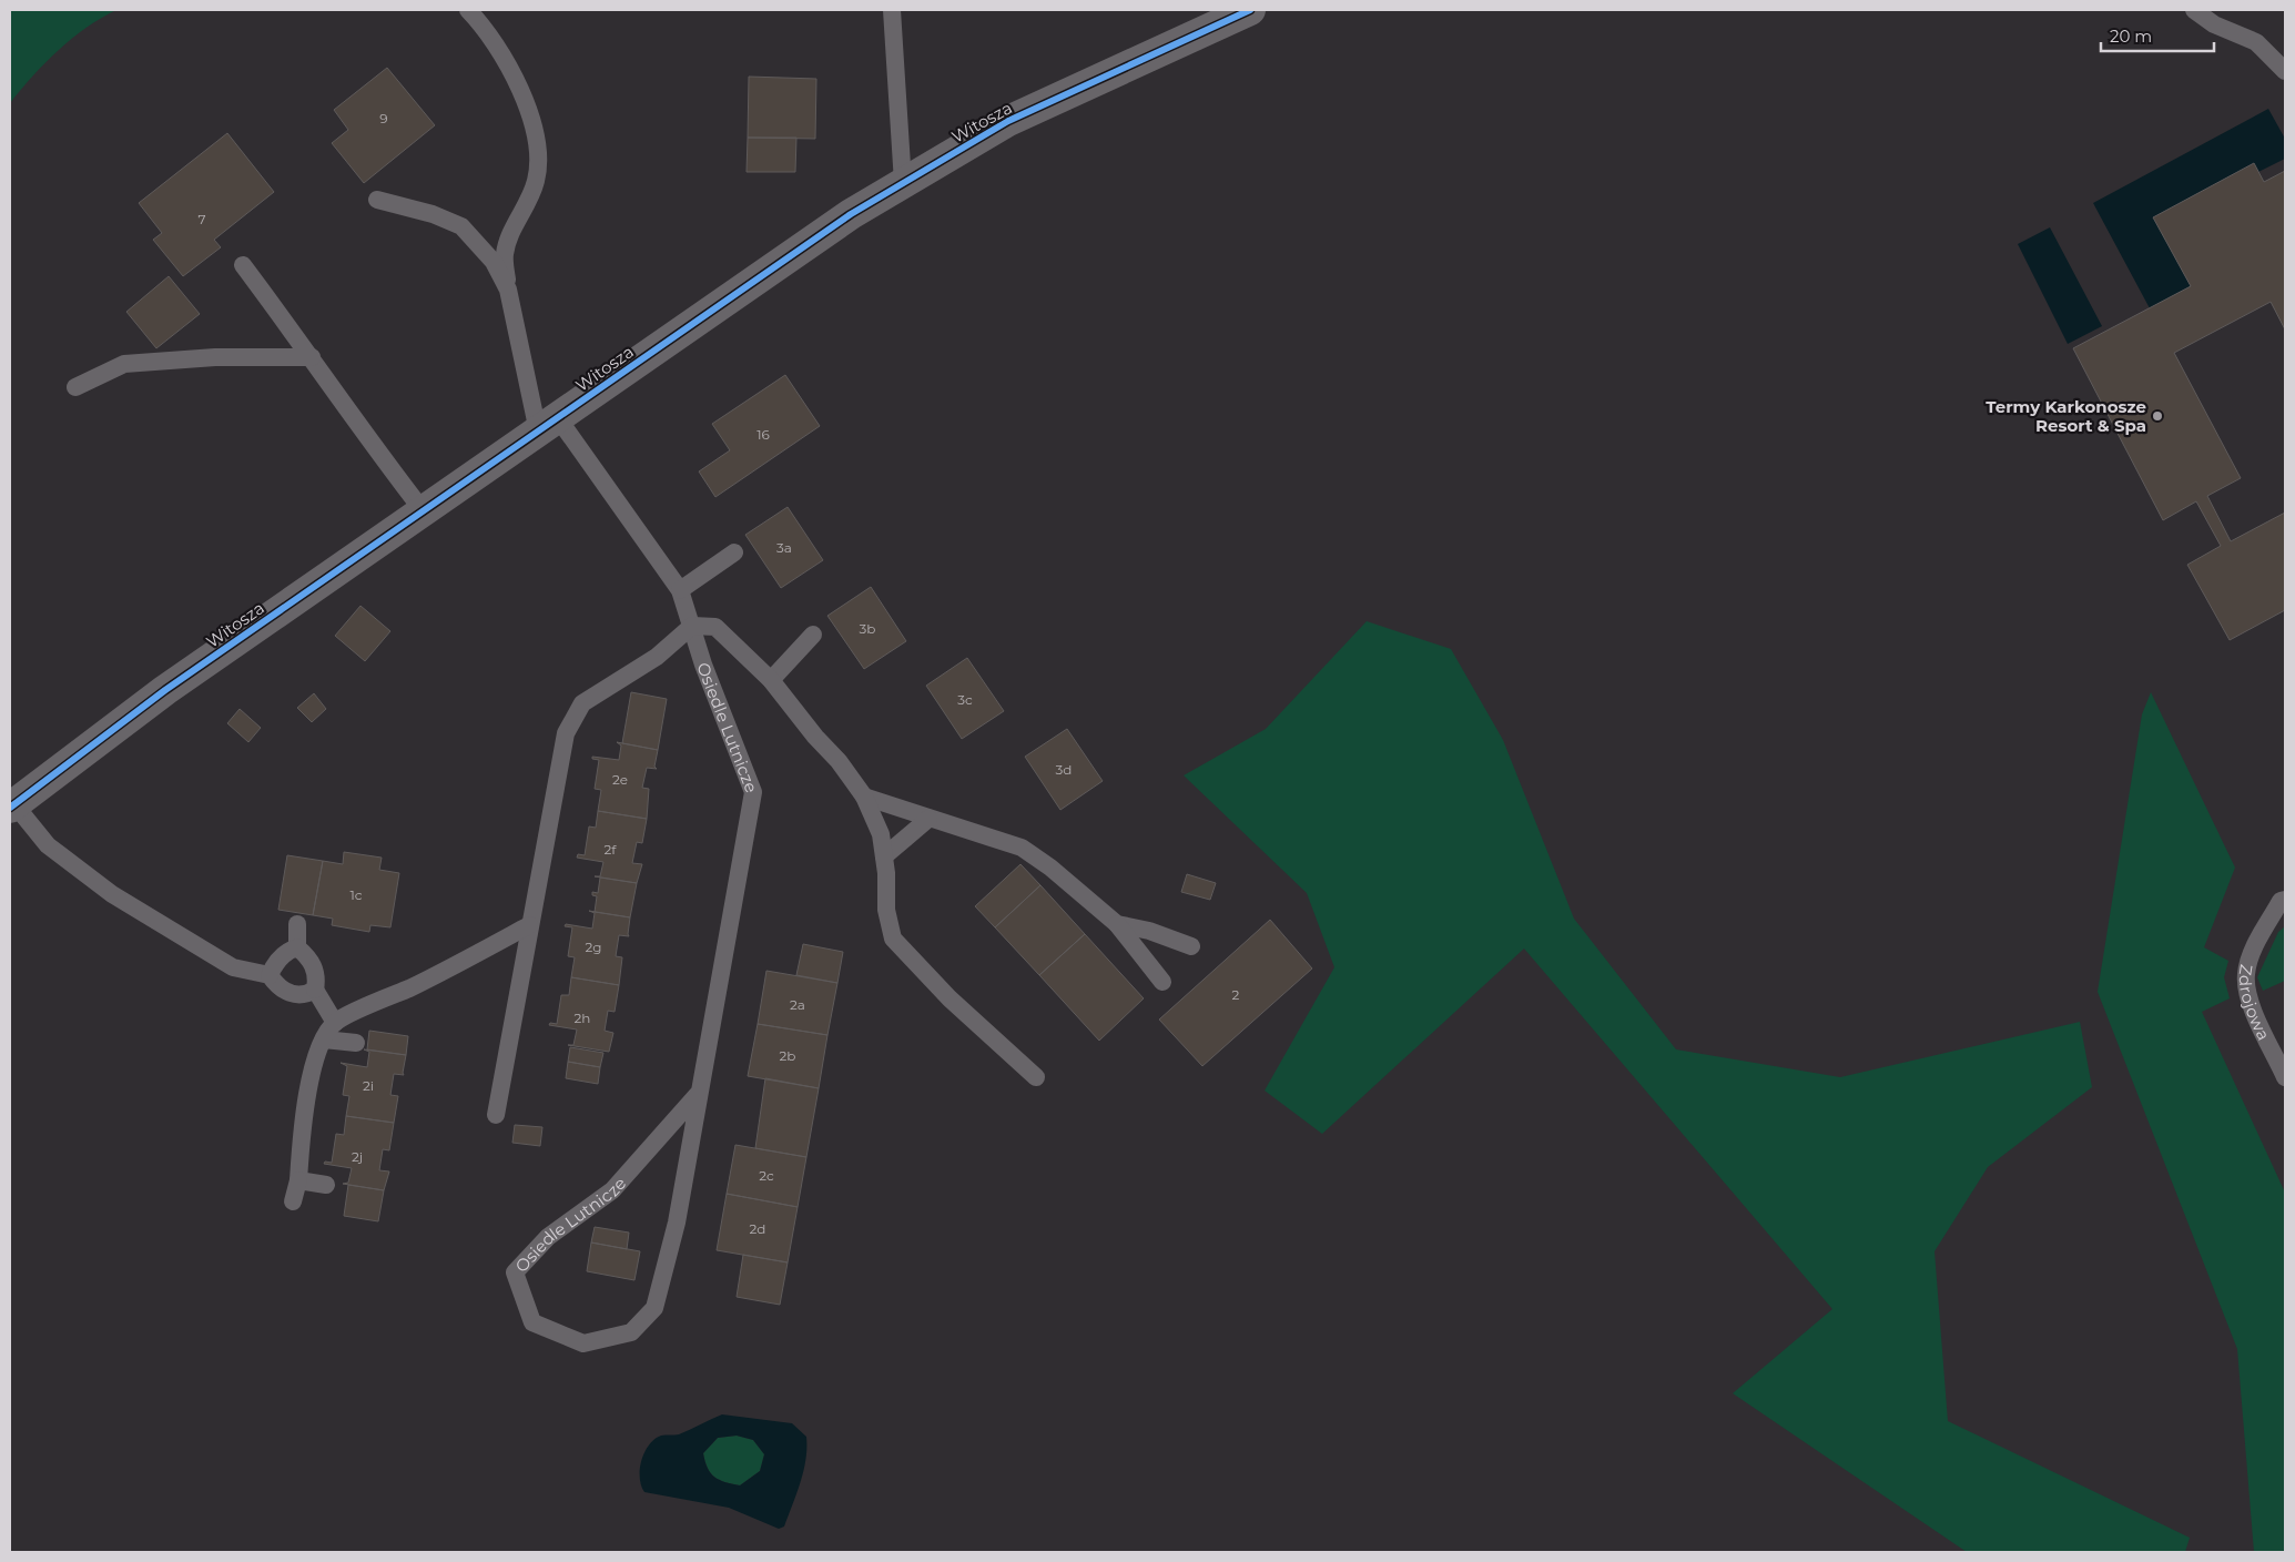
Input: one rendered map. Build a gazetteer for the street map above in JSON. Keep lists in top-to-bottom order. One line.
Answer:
{"streets":{"street":["Witosza"],"lane":["Osiedle Lutnicze","Zdrojowa"]},"crossings":[["Witosza","Osiedle Lutnicze"]],"places":["Termy Karkonosze Resort & Spa"],"house_numbers":["9","7","16","3a","3b","3c","3d","2e","2f","1c","2g","2","2a","2h","2b","2i","2j","2c","2d"],"scale_bar":"20 m"}
